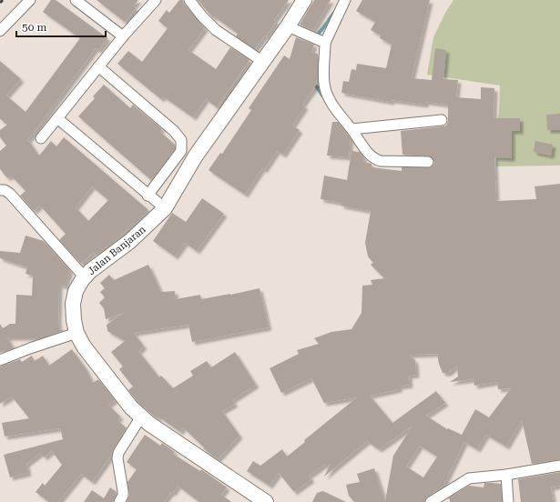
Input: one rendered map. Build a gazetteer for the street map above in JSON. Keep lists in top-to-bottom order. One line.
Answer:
{"streets":{"street":["Jalan Banjaran"]},"scale_bar":"50 m"}
